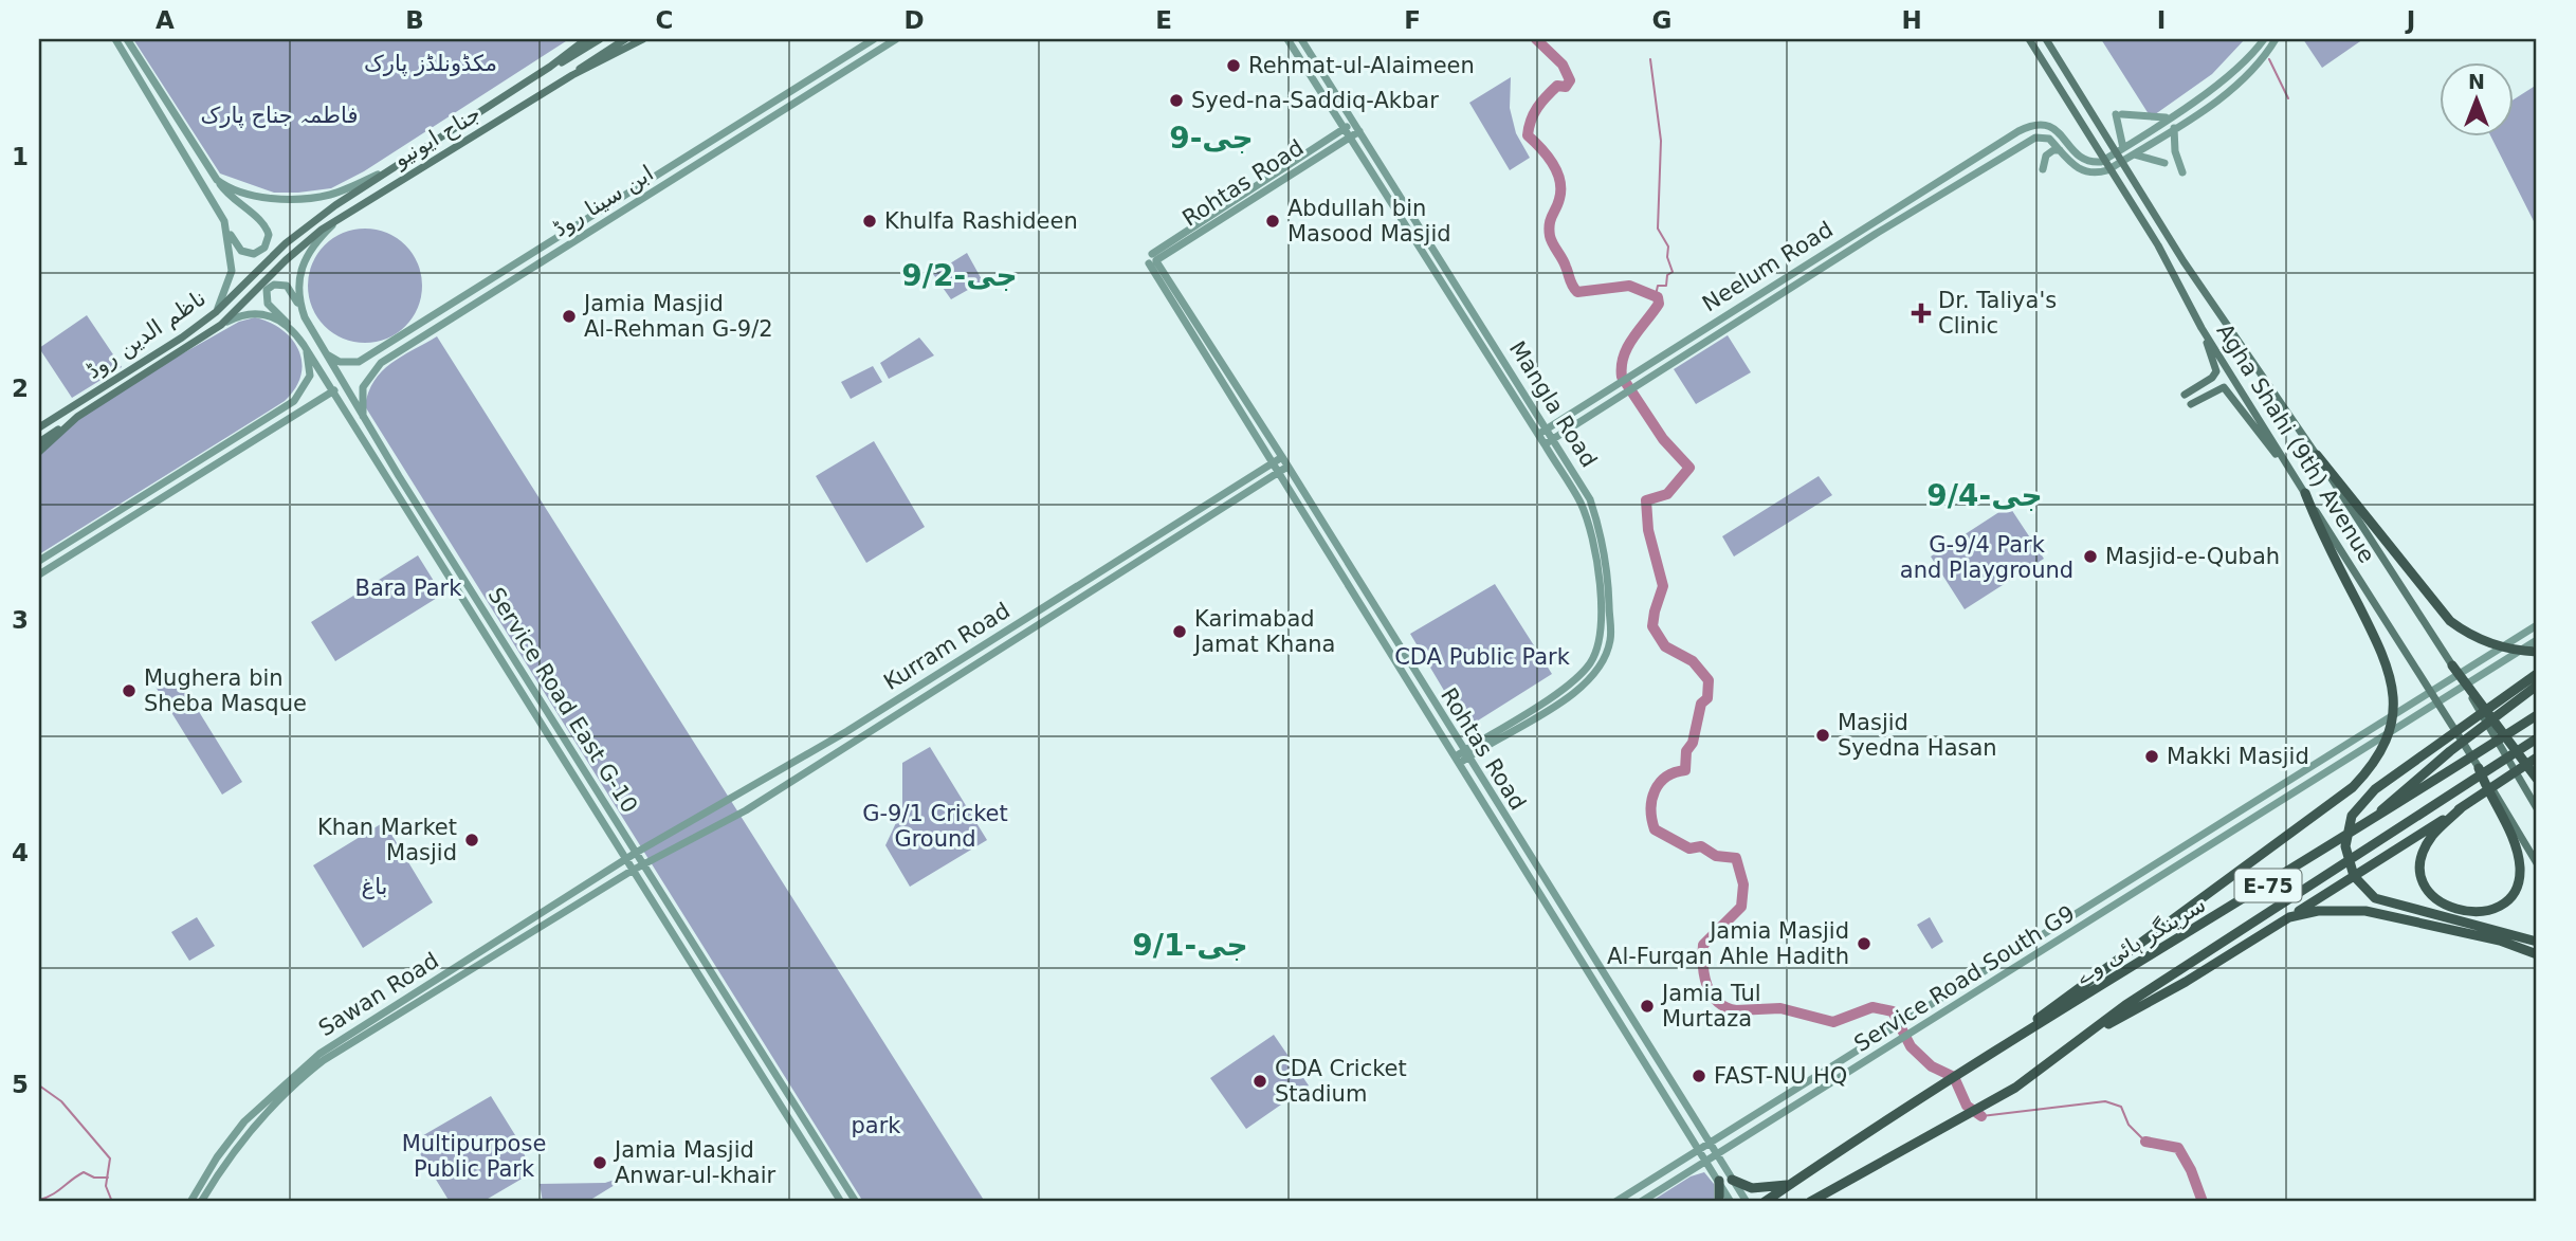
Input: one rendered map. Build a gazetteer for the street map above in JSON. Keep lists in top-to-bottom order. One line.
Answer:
{"streets":{"highway":["E-75","سرینگر ہائی وے"],"main road":["جناح ایونیو","Rohtas Road","ابن سینا روڈ","Neelum Road","ناظم الدین روڈ","Mangla Road","Agha Shahi (9th) Avenue","Kurram Road","Service Road East G-10","Service Road South G9","Sawan Road"]},"crossings":[["جناح ایونیو","ناظم الدین روڈ"],["جناح ایونیو","Service Road East G-10"],["Rohtas Road","Mangla Road"],["Rohtas Road","Kurram Road"],["Rohtas Road","Service Road South G9"],["ابن سینا روڈ","Service Road East G-10"],["Neelum Road","Mangla Road"],["Kurram Road","Service Road East G-10"],["Kurram Road","Sawan Road"],["Service Road East G-10","Sawan Road"]],"districts":["جی-9","جی-9/2","جی-9/4","جی-9/1"],"parks":["مکڈونلڈز پارک","فاطمہ جناح پارک","G-9/4 Park and Playground","Bara Park","CDA Public Park","G-9/1 Cricket Ground","باغ","park","Multipurpose Public Park"],"places":{"other":["Rehmat-ul-Alaimeen","Syed-na-Saddiq-Akbar","Khulfa Rashideen","Abdullah bin Masood Masjid","Jamia Masjid Al-Rehman G-9/2","Masjid-e-Qubah","Karimabad Jamat Khana","Mughera bin Sheba Masque","Masjid Syedna Hasan","Makki Masjid","Khan Market Masjid","Jamia Masjid Al-Furqan Ahle Hadith","Jamia Tul Murtaza","FAST-NU HQ","CDA Cricket Stadium","Jamia Masjid Anwar-ul-khair"],"health":["Dr. Taliya's Clinic"]},"north":"top","grid":{"columns":["A","B","C","D","E","F","G","H","I","J"],"rows":["1","2","3","4","5"]}}
